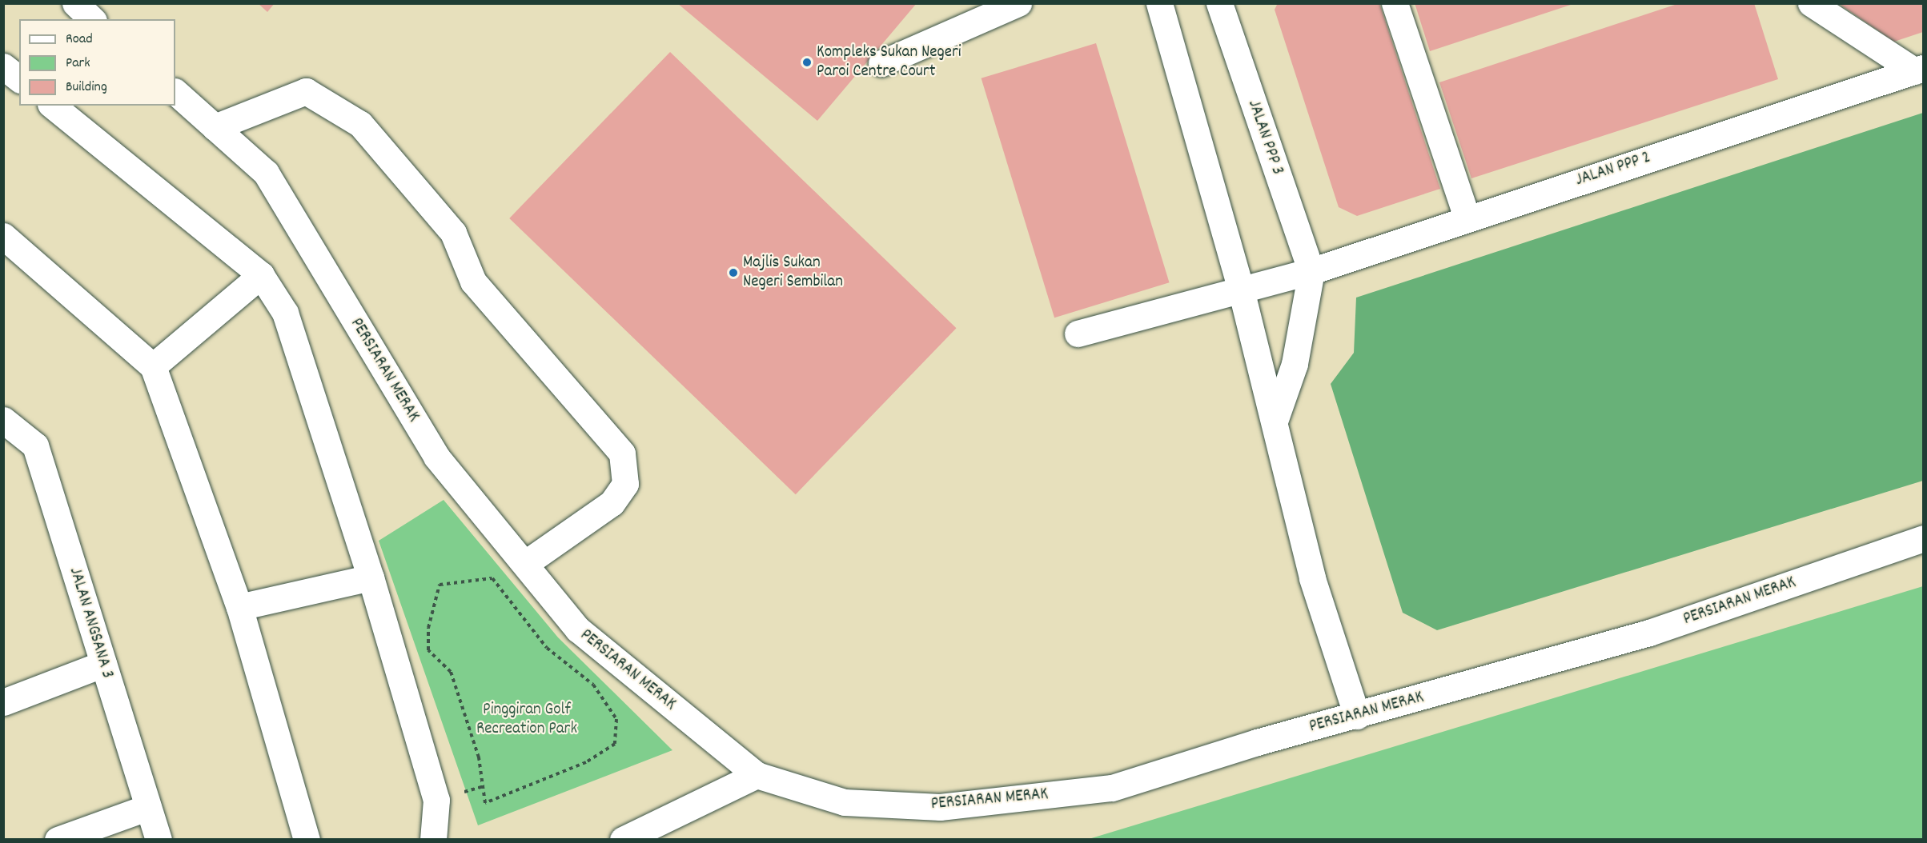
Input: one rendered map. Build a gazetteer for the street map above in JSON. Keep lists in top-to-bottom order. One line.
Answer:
{"streets":{"street":["JALAN PPP 3","JALAN PPP 2","PERSIARAN MERAK","JALAN ANGSANA 3"]},"crossings":[["JALAN PPP 3","JALAN PPP 2"]],"parks":["Pinggiran Golf Recreation Park"],"places":["Kompleks Sukan Negeri Paroi Centre Court","Majlis Sukan Negeri Sembilan"],"legend":["Road","Park","Building"]}
